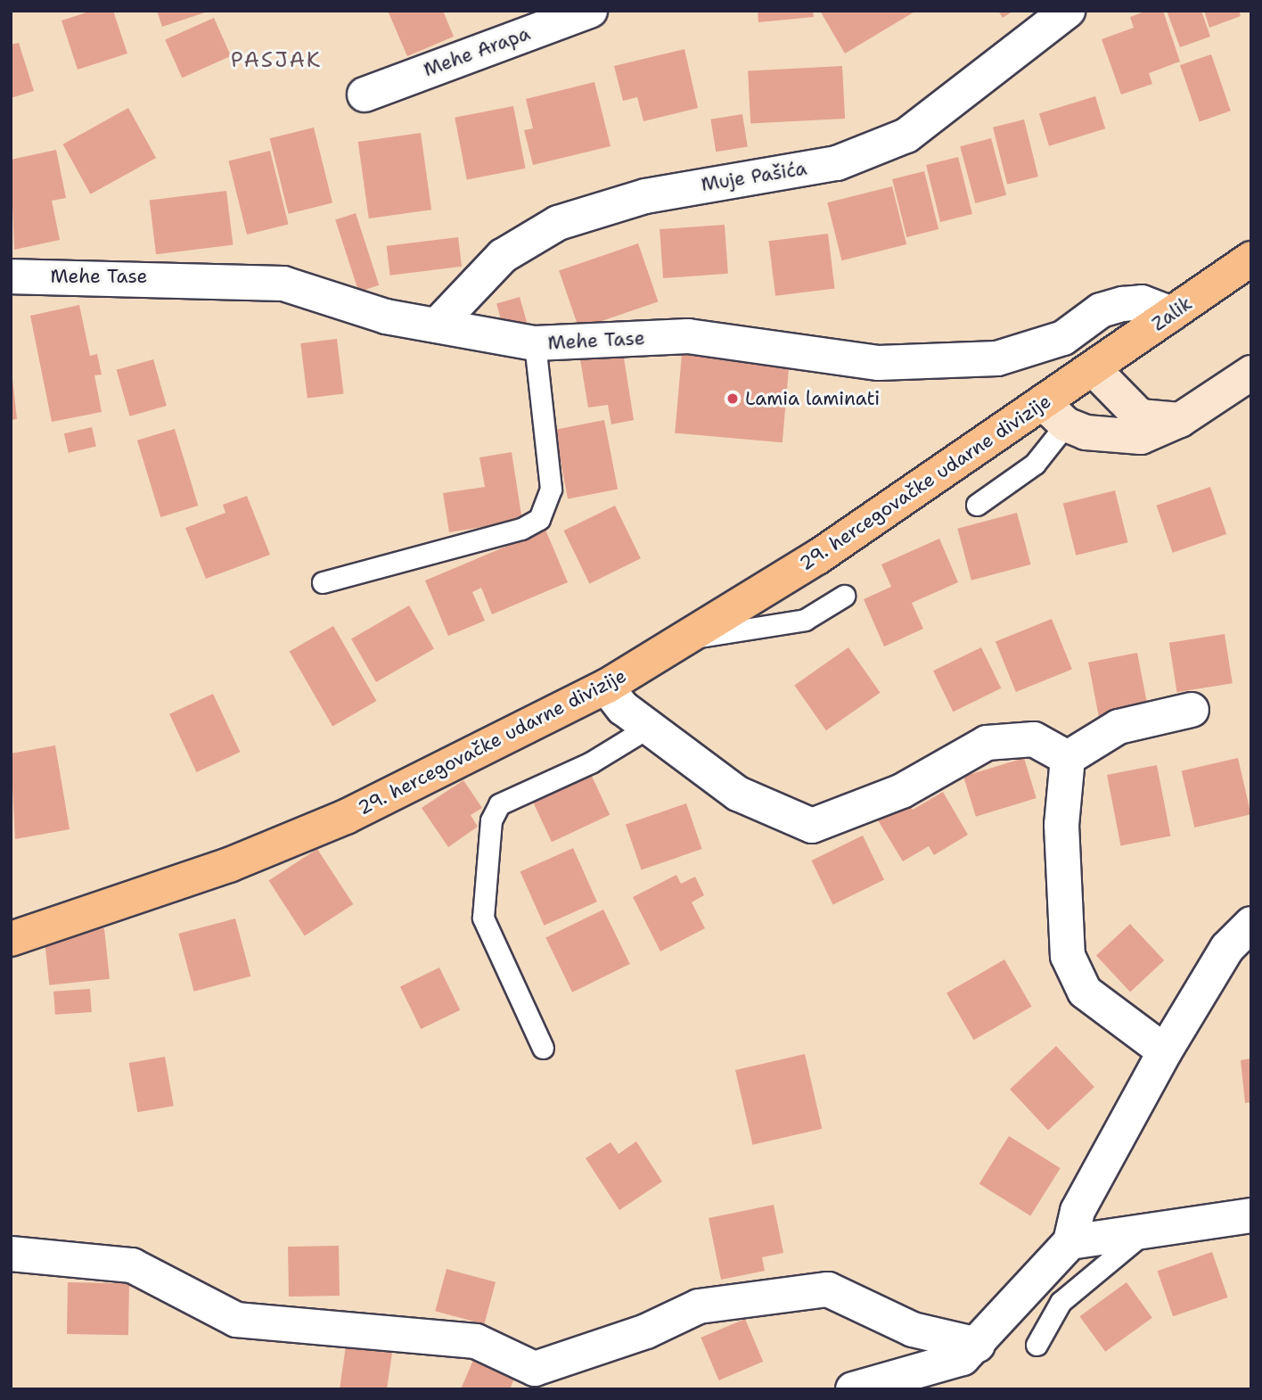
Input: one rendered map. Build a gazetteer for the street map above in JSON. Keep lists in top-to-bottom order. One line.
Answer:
{"streets":{"main road":["Zalik","29. hercegovačke udarne divizije"],"street":["Mehe Arapa","Muje Pašića","Mehe Tase"]},"crossings":[["Muje Pašića","Mehe Tase"],["Mehe Tase","Zalik"],["Zalik","29. hercegovačke udarne divizije"]],"districts":["PASJAK"],"places":["Lamia laminati"]}
